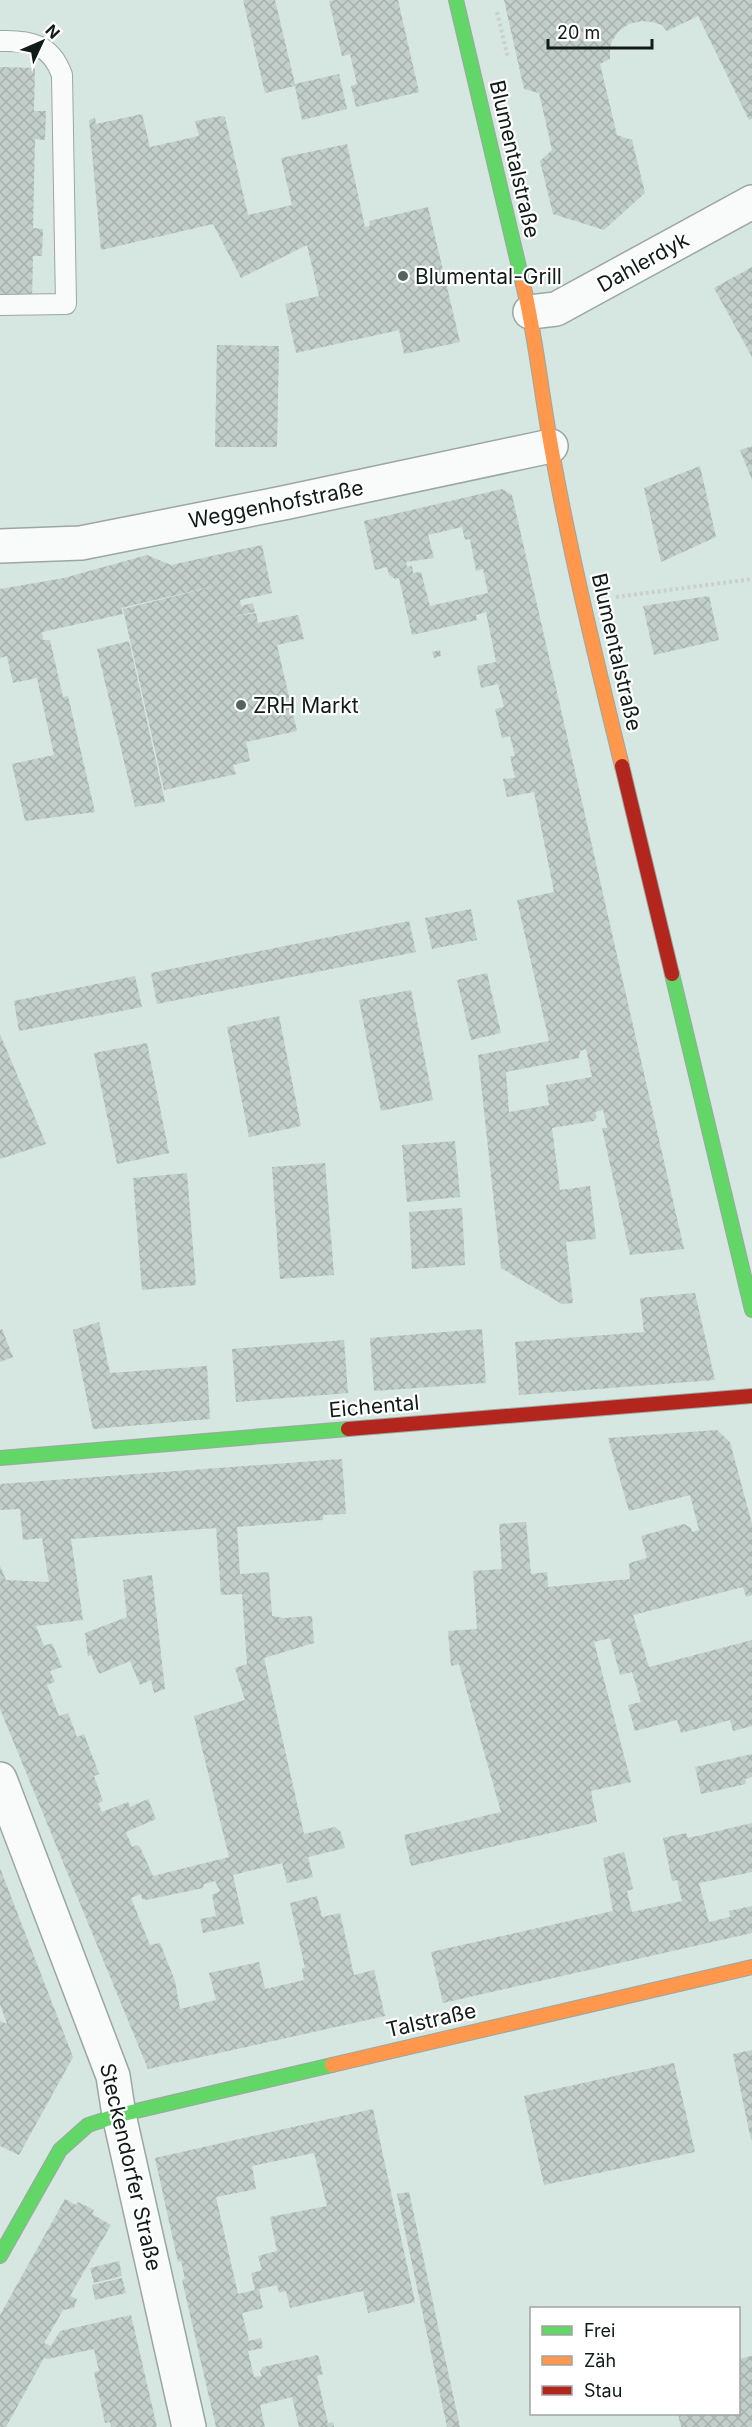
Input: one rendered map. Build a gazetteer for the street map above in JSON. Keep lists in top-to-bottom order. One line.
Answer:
{"streets":{"street":["Blumentalstraße","Dahlerdyk","Weggenhofstraße","Eichental","Talstraße","Steckendorfer Straße"]},"crossings":[["Blumentalstraße","Dahlerdyk"],["Blumentalstraße","Weggenhofstraße"],["Talstraße","Steckendorfer Straße"]],"places":["Blumental-Grill","ZRH Markt"],"legend":["Frei","Zäh","Stau"],"scale_bar":"20 m","north":"top right"}
